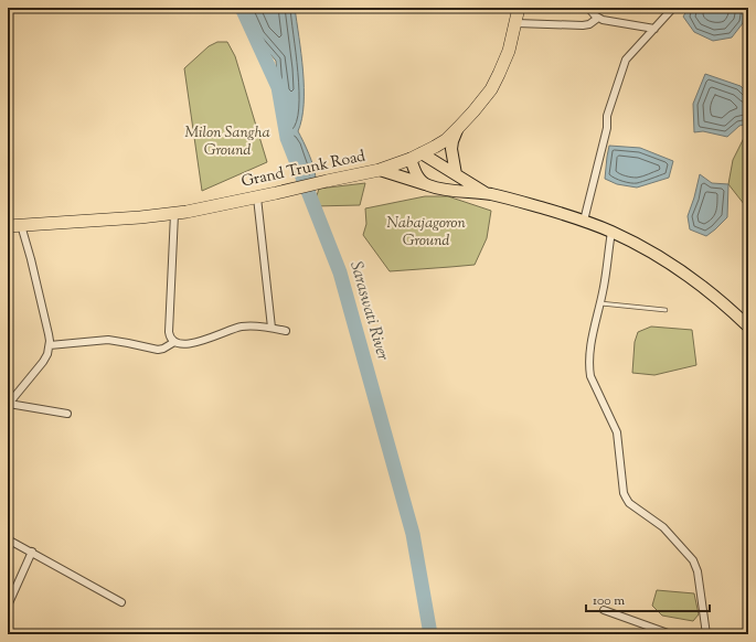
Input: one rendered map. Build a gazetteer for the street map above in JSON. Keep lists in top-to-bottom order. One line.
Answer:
{"streets":{"highway":["Grand Trunk Road"]},"water":["Saraswati River"],"parks":["Milon Sangha Ground","Nabajagoron Ground"],"scale_bar":"100 m"}
